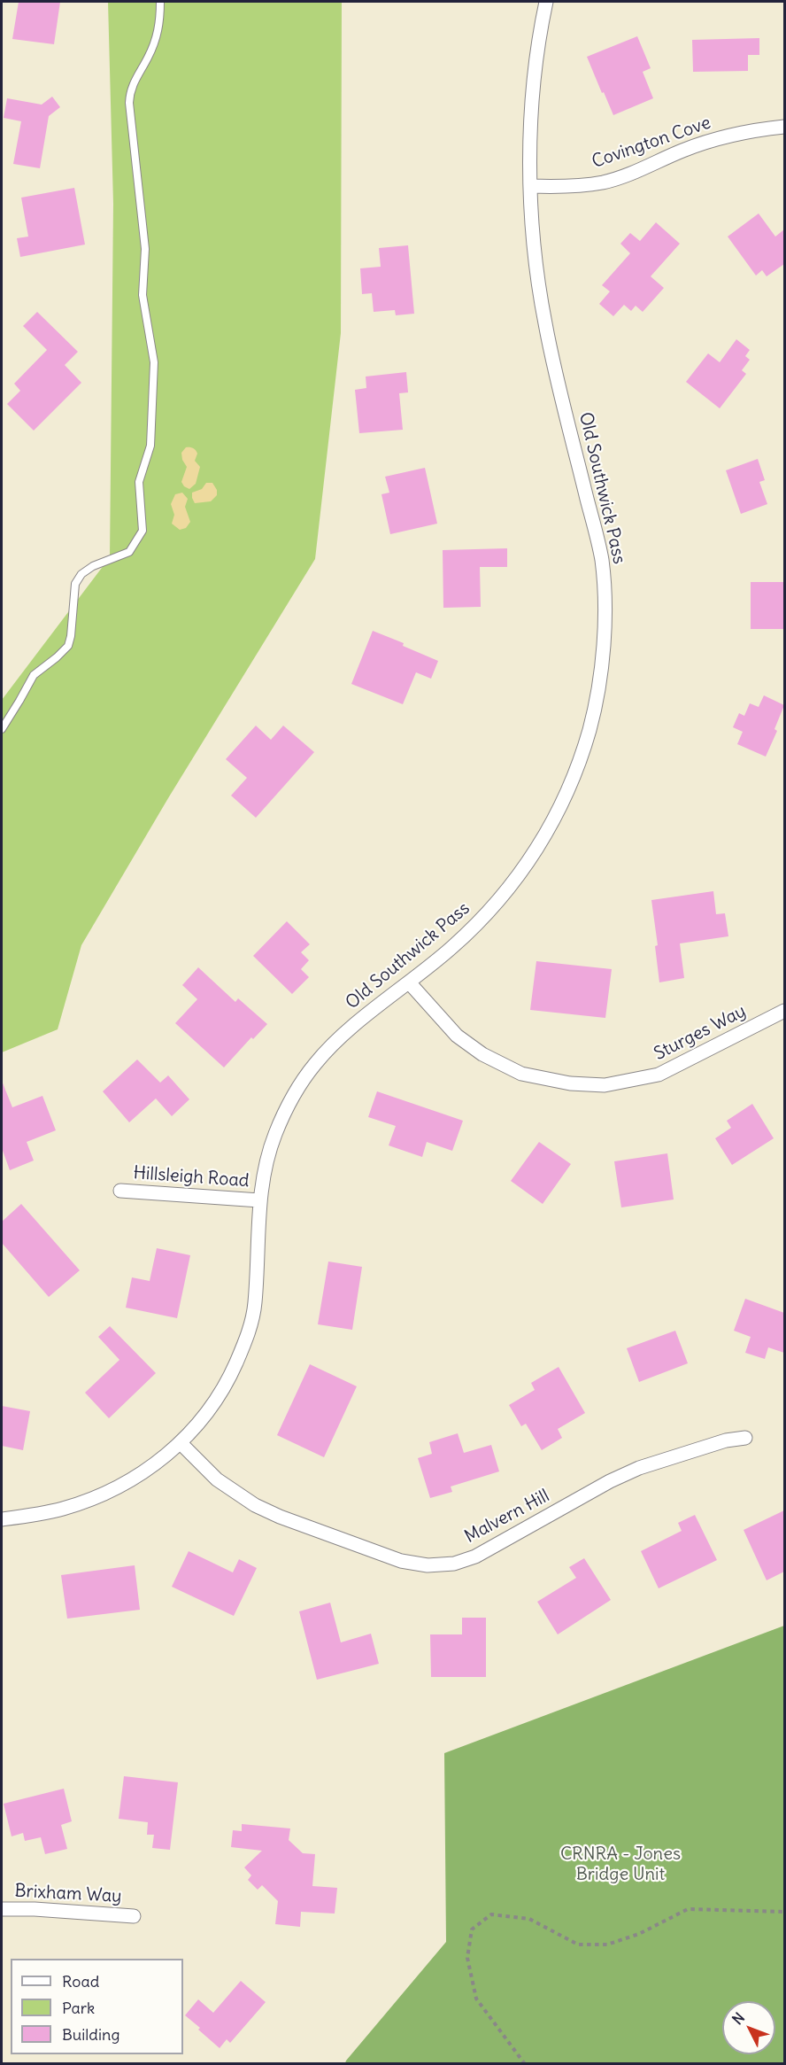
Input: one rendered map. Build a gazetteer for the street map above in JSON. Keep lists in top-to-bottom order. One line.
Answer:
{"streets":{"street":["Covington Cove","Old Southwick Pass","Sturges Way","Hillsleigh Road","Malvern Hill","Brixham Way"]},"crossings":[["Covington Cove","Old Southwick Pass"],["Old Southwick Pass","Sturges Way"],["Old Southwick Pass","Hillsleigh Road"],["Old Southwick Pass","Malvern Hill"]],"parks":["CRNRA - Jones Bridge Unit"],"legend":["Road","Park","Building"],"north":"top left"}
